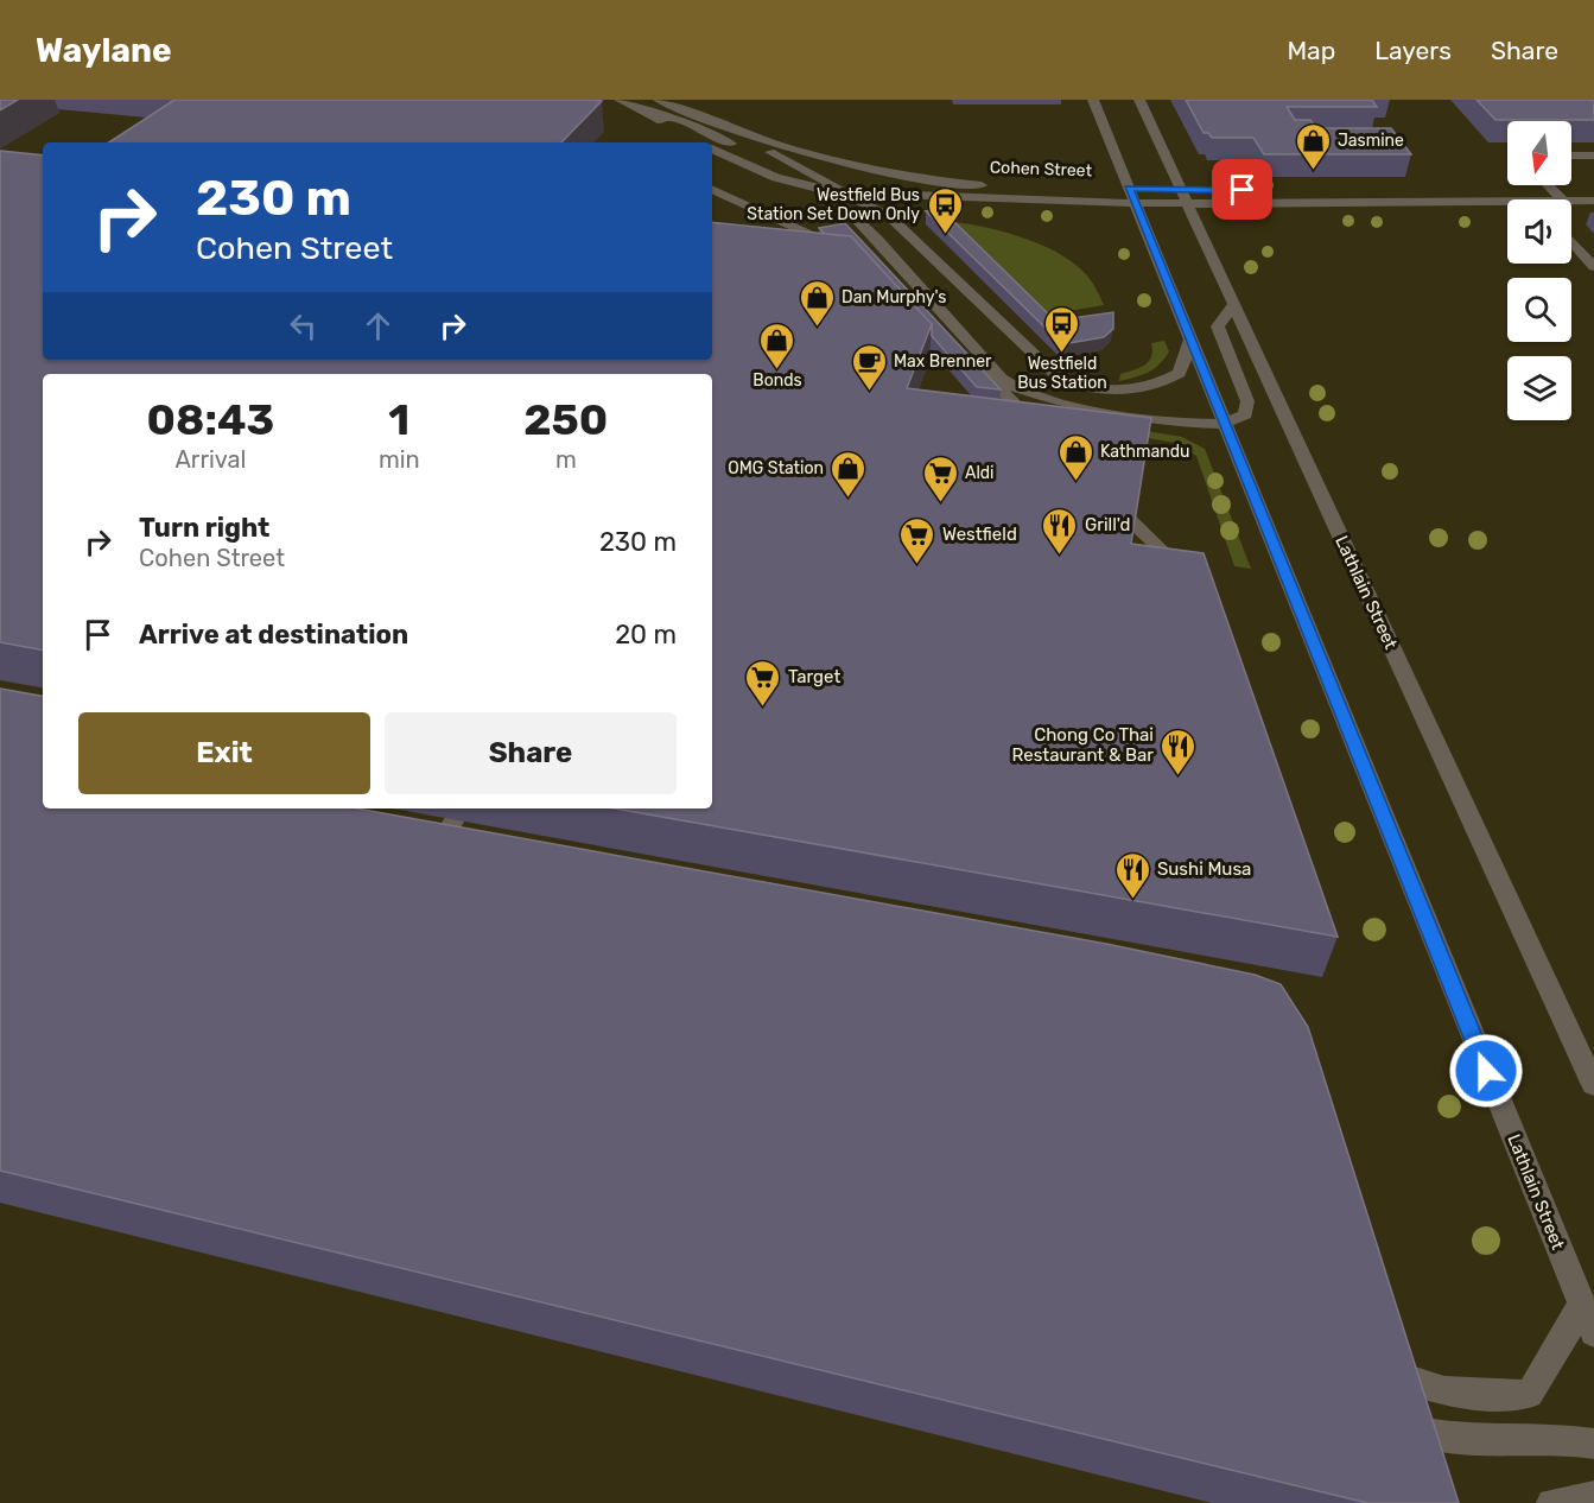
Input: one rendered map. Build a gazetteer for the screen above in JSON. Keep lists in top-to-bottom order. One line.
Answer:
{"streets":{"street":["Cohen Street","Lathlain Street"]},"crossings":[["Cohen Street","Lathlain Street"]],"places":{"shop":["Jasmine","Dan Murphy's","Bonds","Kathmandu","OMG Station"],"bus stop":["Westfield Bus Station Set Down Only","Westfield Bus Station"],"cafe":["Max Brenner"],"supermarket":["Aldi","Westfield","Target"],"restaurant":["Grill'd","Chong Co Thai Restaurant & Bar","Sushi Musa"]},"north":"bottom","page":{"header":"Waylane","nav":["Map","Layers","Share"],"turn":["230 m","Cohen Street"],"eta":["08:43","Arrival","1","min","250","m"],"list":[{"name":"Turn right","note":"Cohen Street","value":"230 m"},{"name":"Arrive at destination","value":"20 m"}],"buttons":["Exit","Share"]}}
